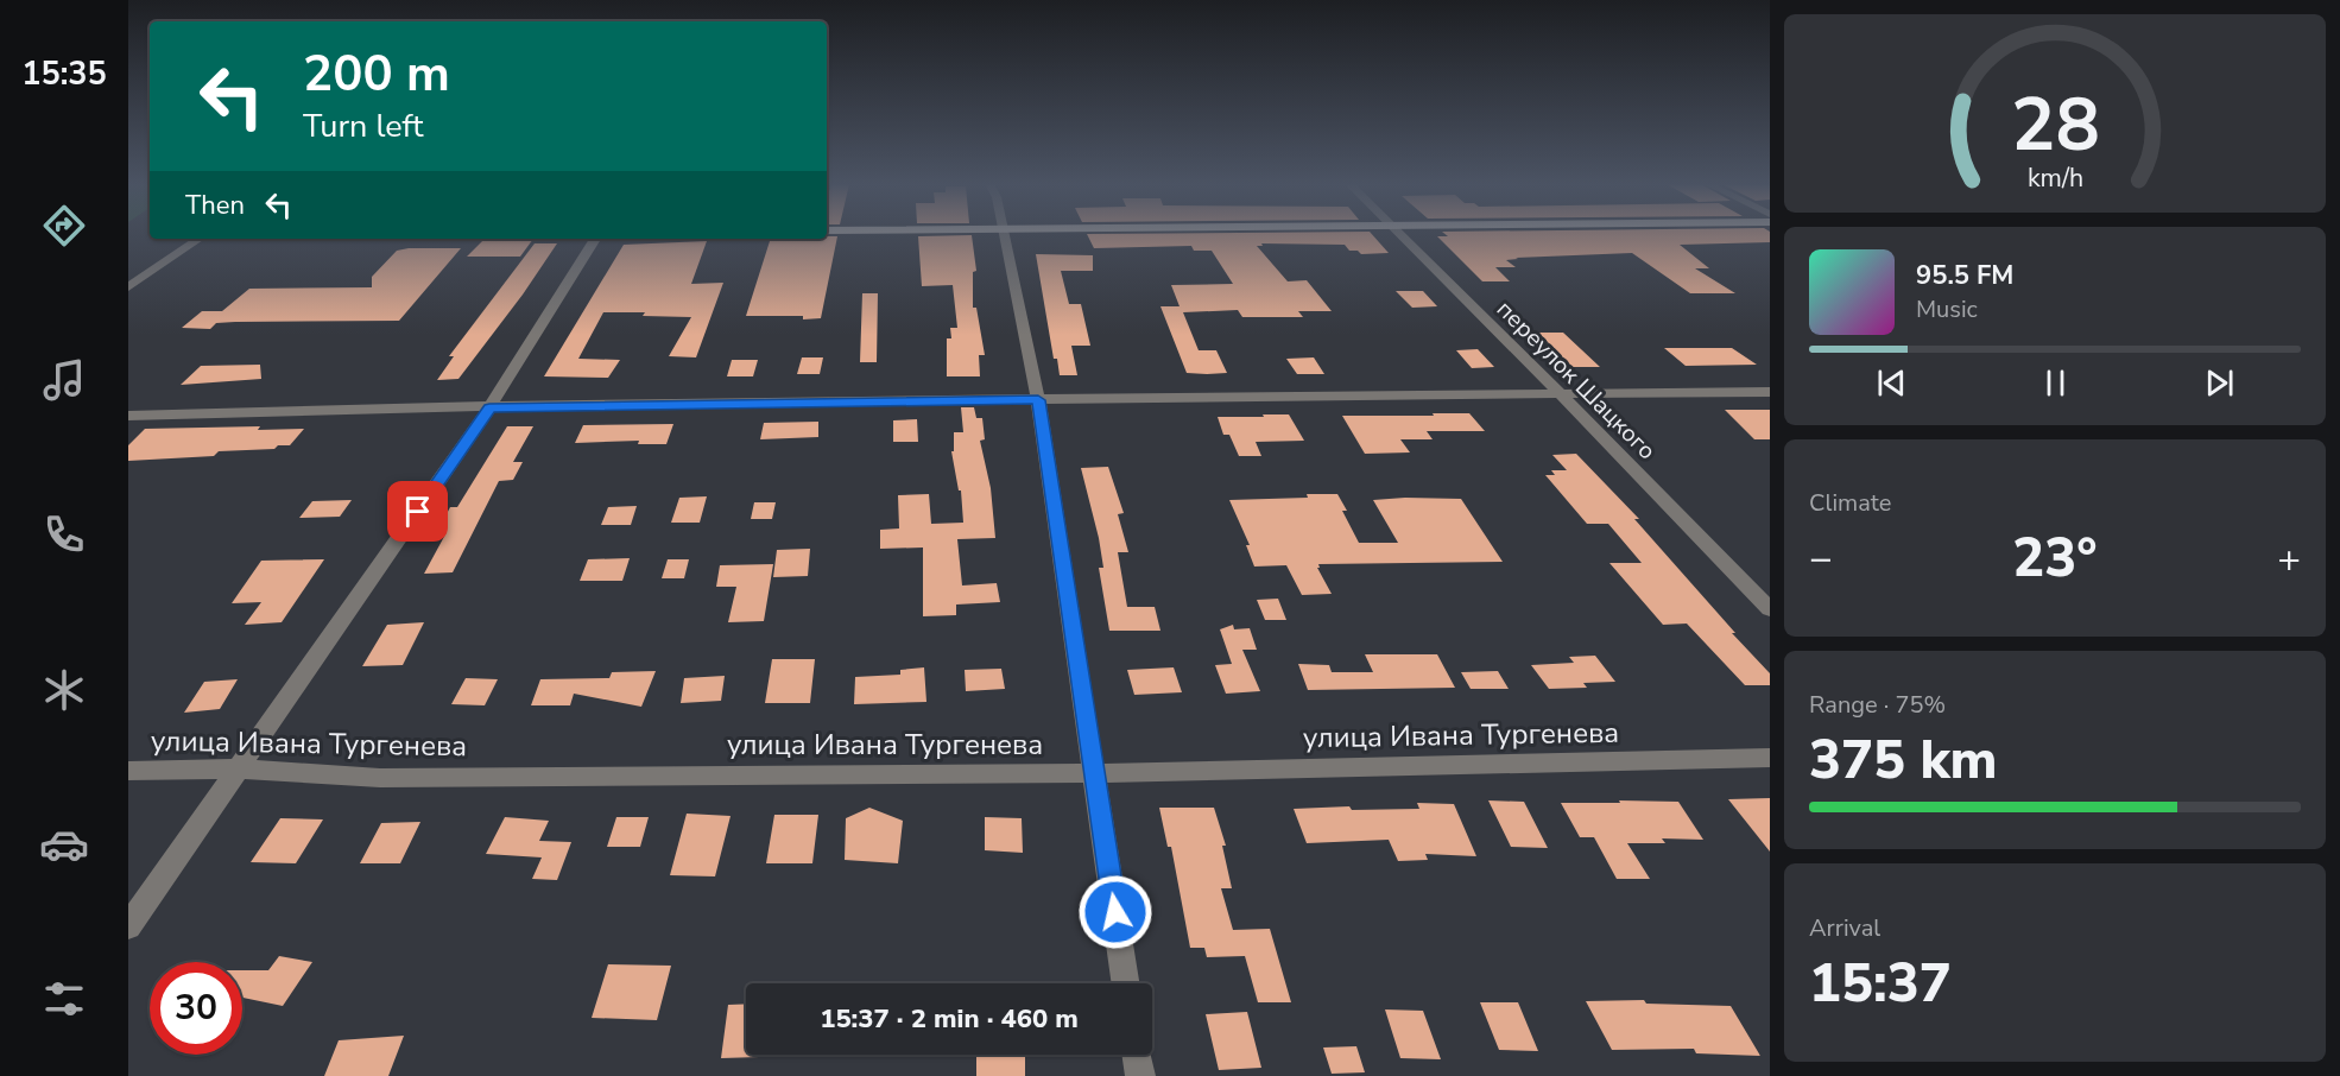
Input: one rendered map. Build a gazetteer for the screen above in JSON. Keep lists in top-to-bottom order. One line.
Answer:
{"streets":{"street":["переулок Шацкого","улица Ивана Тургенева"]},"page":{"tabs":"15:35","turn":["200 m","Turn left"],"then":"Then","song":["95.5 FM","Music"],"tile":["Climate",["Range · 75%","375 km"],["Arrival","15:37"]],"heat":["−","23°","+"],"limit":"30","trip":"15:37 · 2 min · 460 m","gauge":["28","km/h"]}}
